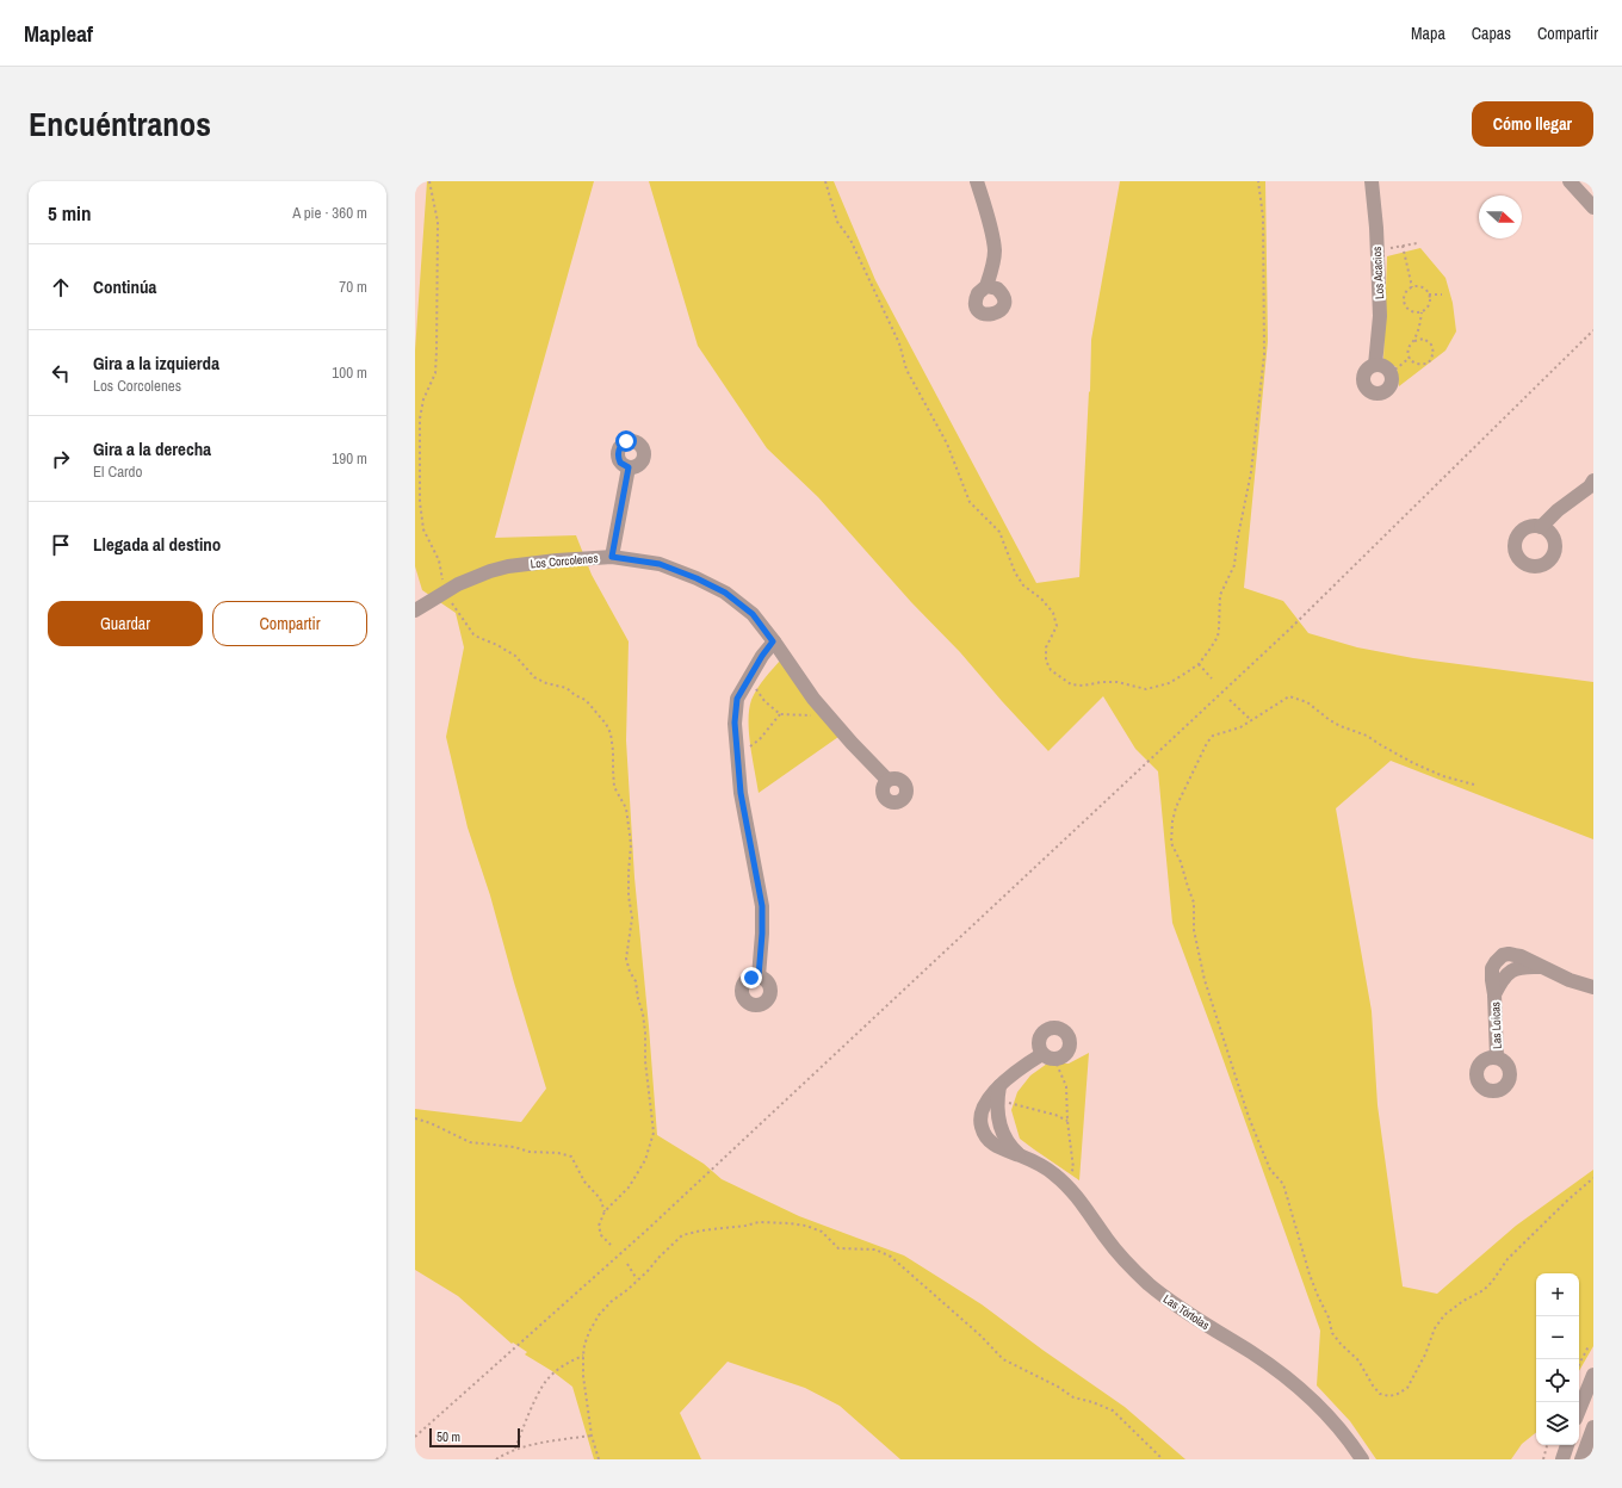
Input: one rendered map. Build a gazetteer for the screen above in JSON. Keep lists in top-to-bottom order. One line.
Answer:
{"streets":{"street":["Los Acacios","Los Corcolenes","Las Loicas","Las Tórtolas"]},"scale_bar":"50 m","north":"right","page":{"header":"Mapleaf","nav":["Mapa","Capas","Compartir"],"title":"Encuéntranos","buttons":["Cómo llegar",["Guardar","Compartir"]],"heading":["5 min","A pie · 360 m"],"list":[["Continúa","70 m"],["Gira a la izquierda","Los Corcolenes","100 m"],["Gira a la derecha","El Cardo","190 m"],"Llegada al destino"],"map_buttons":["+","−"],"scale":"50 m"}}
